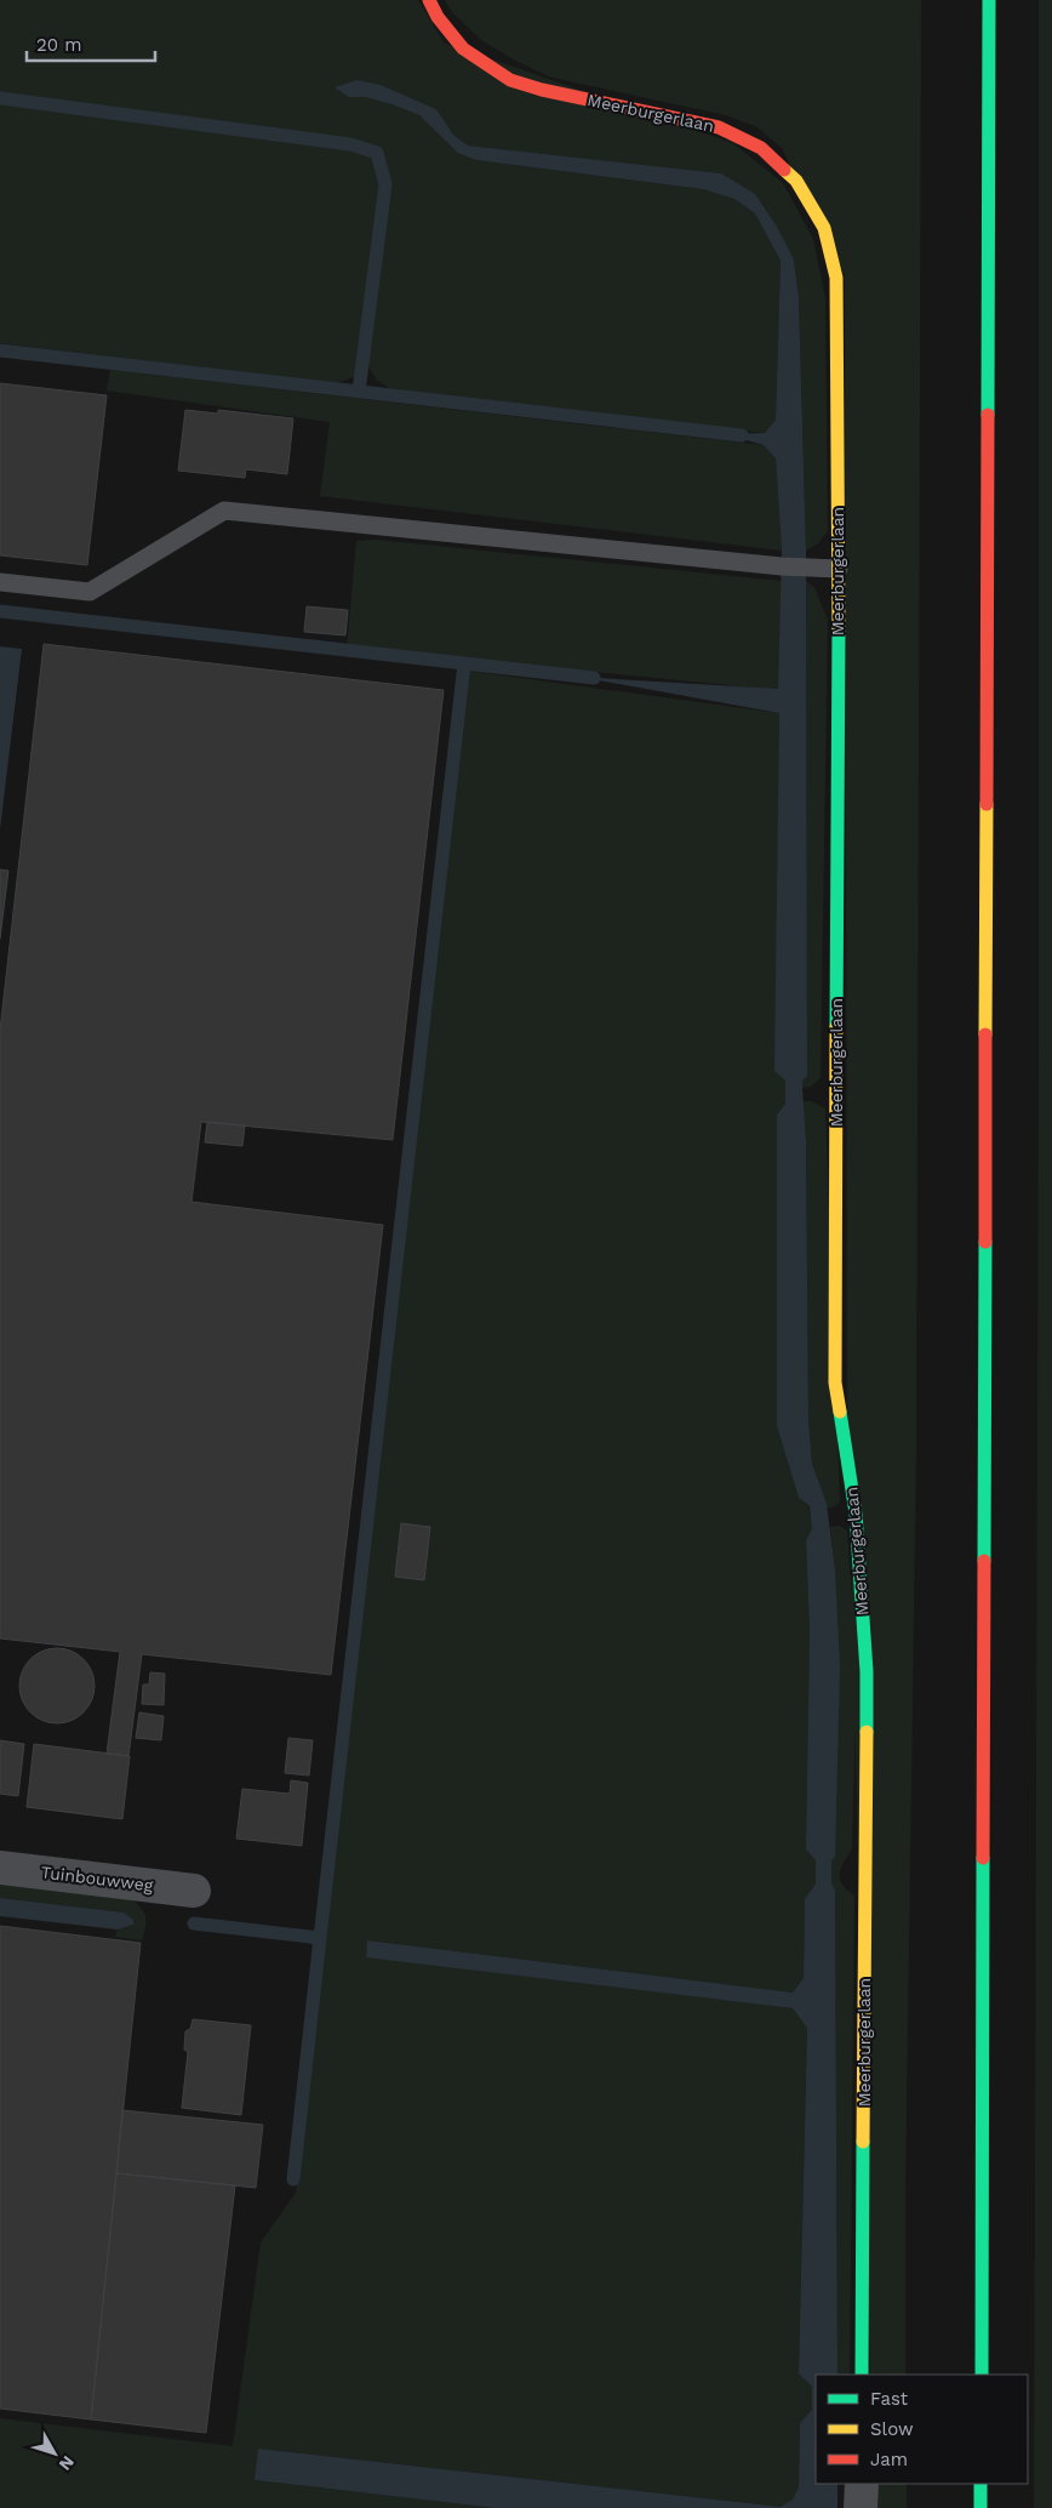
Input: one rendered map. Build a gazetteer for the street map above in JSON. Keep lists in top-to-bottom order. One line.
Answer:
{"streets":{"main road":["Meerburgerlaan"],"street":["Tuinbouwweg"]},"legend":["Fast","Slow","Jam"],"scale_bar":"20 m","north":"bottom right"}
